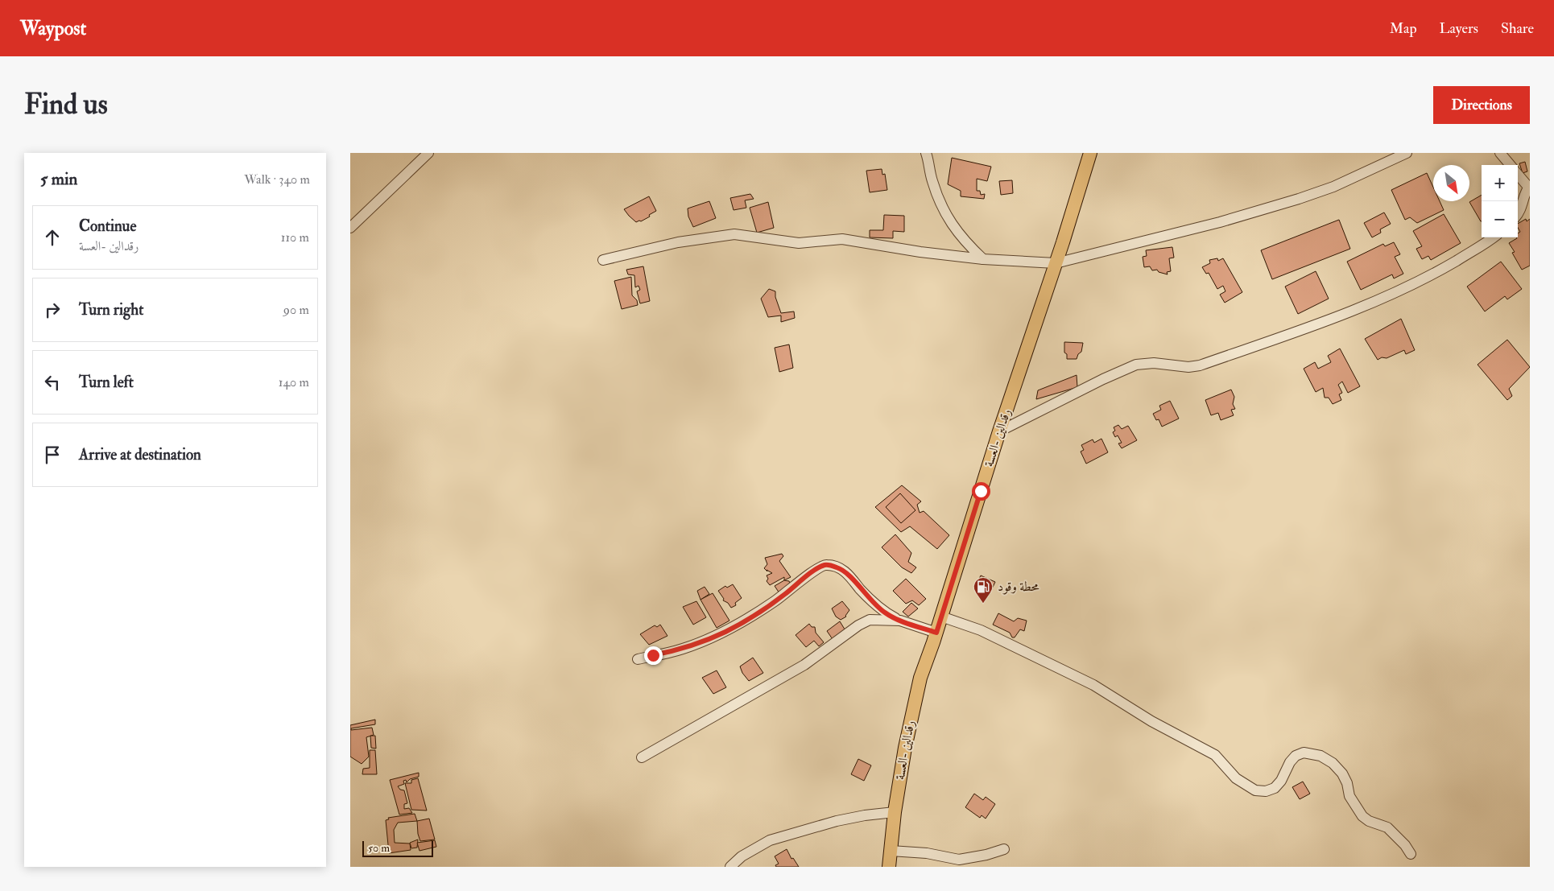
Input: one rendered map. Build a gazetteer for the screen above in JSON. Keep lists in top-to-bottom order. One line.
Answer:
{"streets":{"main road":["رقدالين -العسة"]},"places":{"fuel station":["محطة وقود"]},"scale_bar":"50 m","north":"bottom right","page":{"header":"Waypost","nav":["Map","Layers","Share"],"buttons":"Directions","title":"Find us","heading":["5 min","Walk · 340 m"],"map_buttons":["+","−"],"list":[["Continue","رقدالين -العسة","110 m"],["Turn right","90 m"],["Turn left","140 m"],"Arrive at destination"],"scale":"50 m"}}
